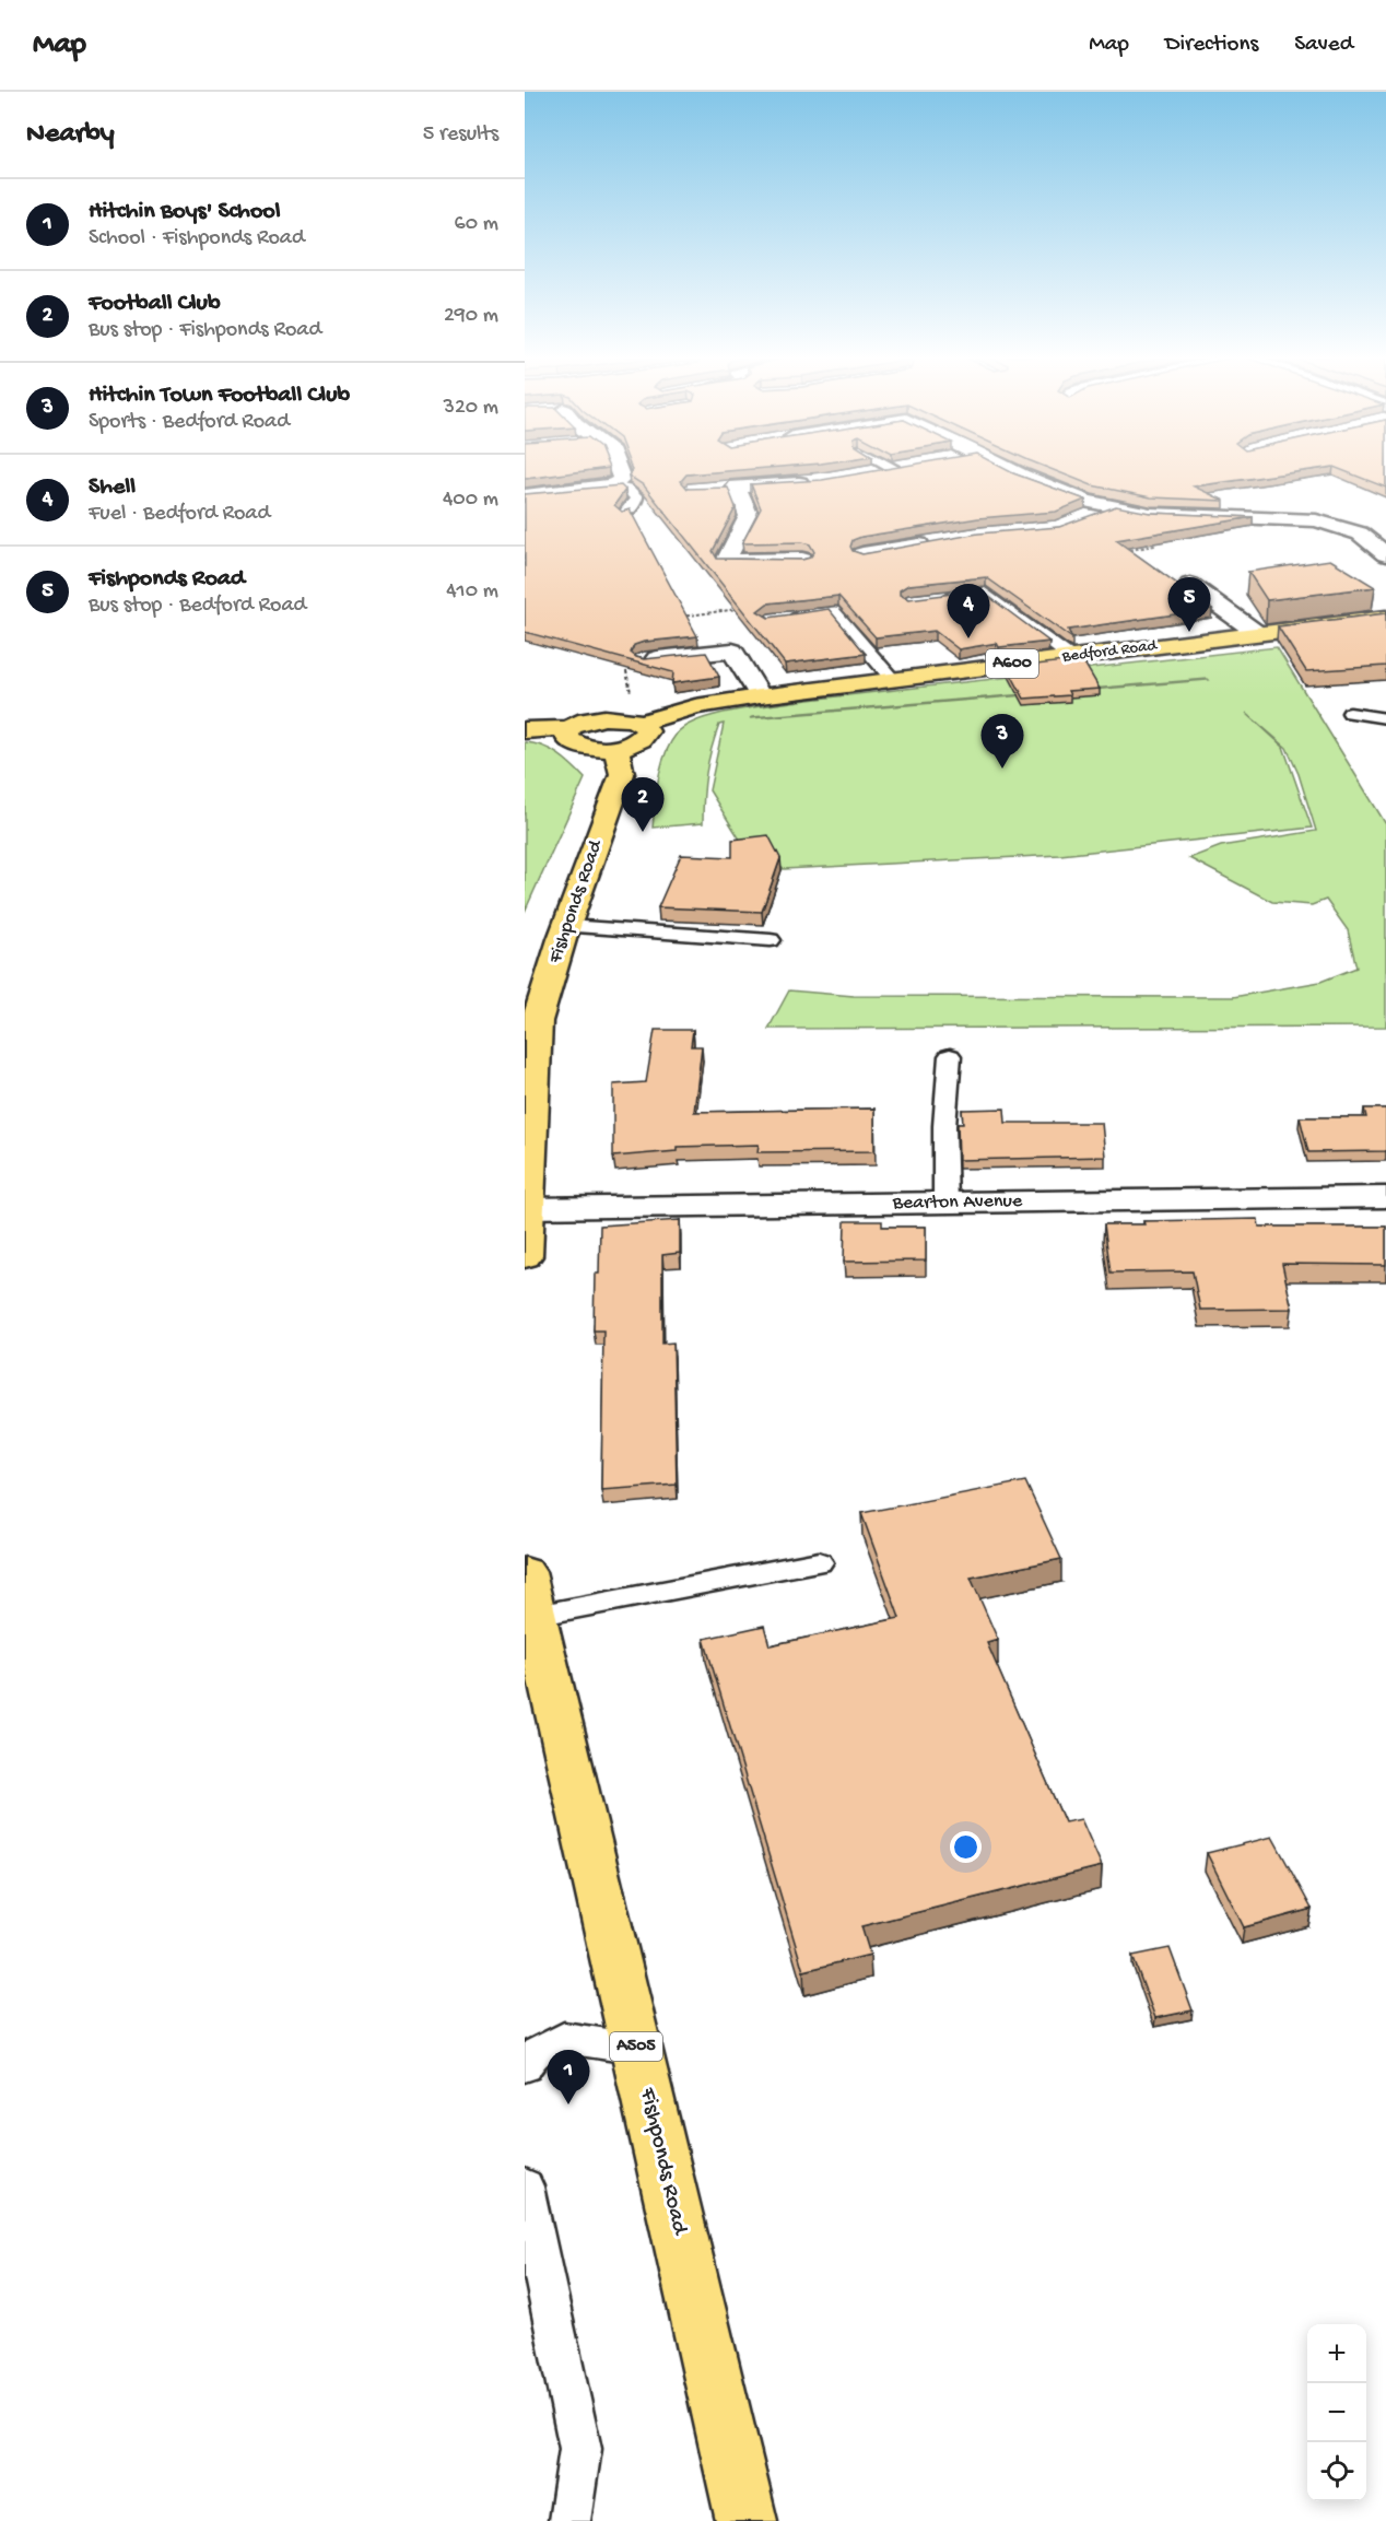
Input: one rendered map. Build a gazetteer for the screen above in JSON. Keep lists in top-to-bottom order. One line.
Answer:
{"streets":{"main road":["Bedford Road","A600","Fishponds Road","A505"],"street":["Bearton Avenue"]},"crossings":[["Fishponds Road","Bearton Avenue"]],"page":{"header":"Map","nav":["Map","Directions","Saved"],"heading":["Nearby","5 results"],"list":[{"mark":"1","name":"Hitchin Boys' School","note":"School · Fishponds Road","value":"60 m"},{"mark":"2","name":"Football Club","note":"Bus stop · Fishponds Road","value":"290 m"},{"mark":"3","name":"Hitchin Town Football Club","note":"Sports · Bedford Road","value":"320 m"},{"mark":"4","name":"Shell","note":"Fuel · Bedford Road","value":"400 m"},{"mark":"5","name":"Fishponds Road","note":"Bus stop · Bedford Road","value":"410 m"}],"pins":["5","4","3","2","1"],"map_buttons":["+","−"]}}
